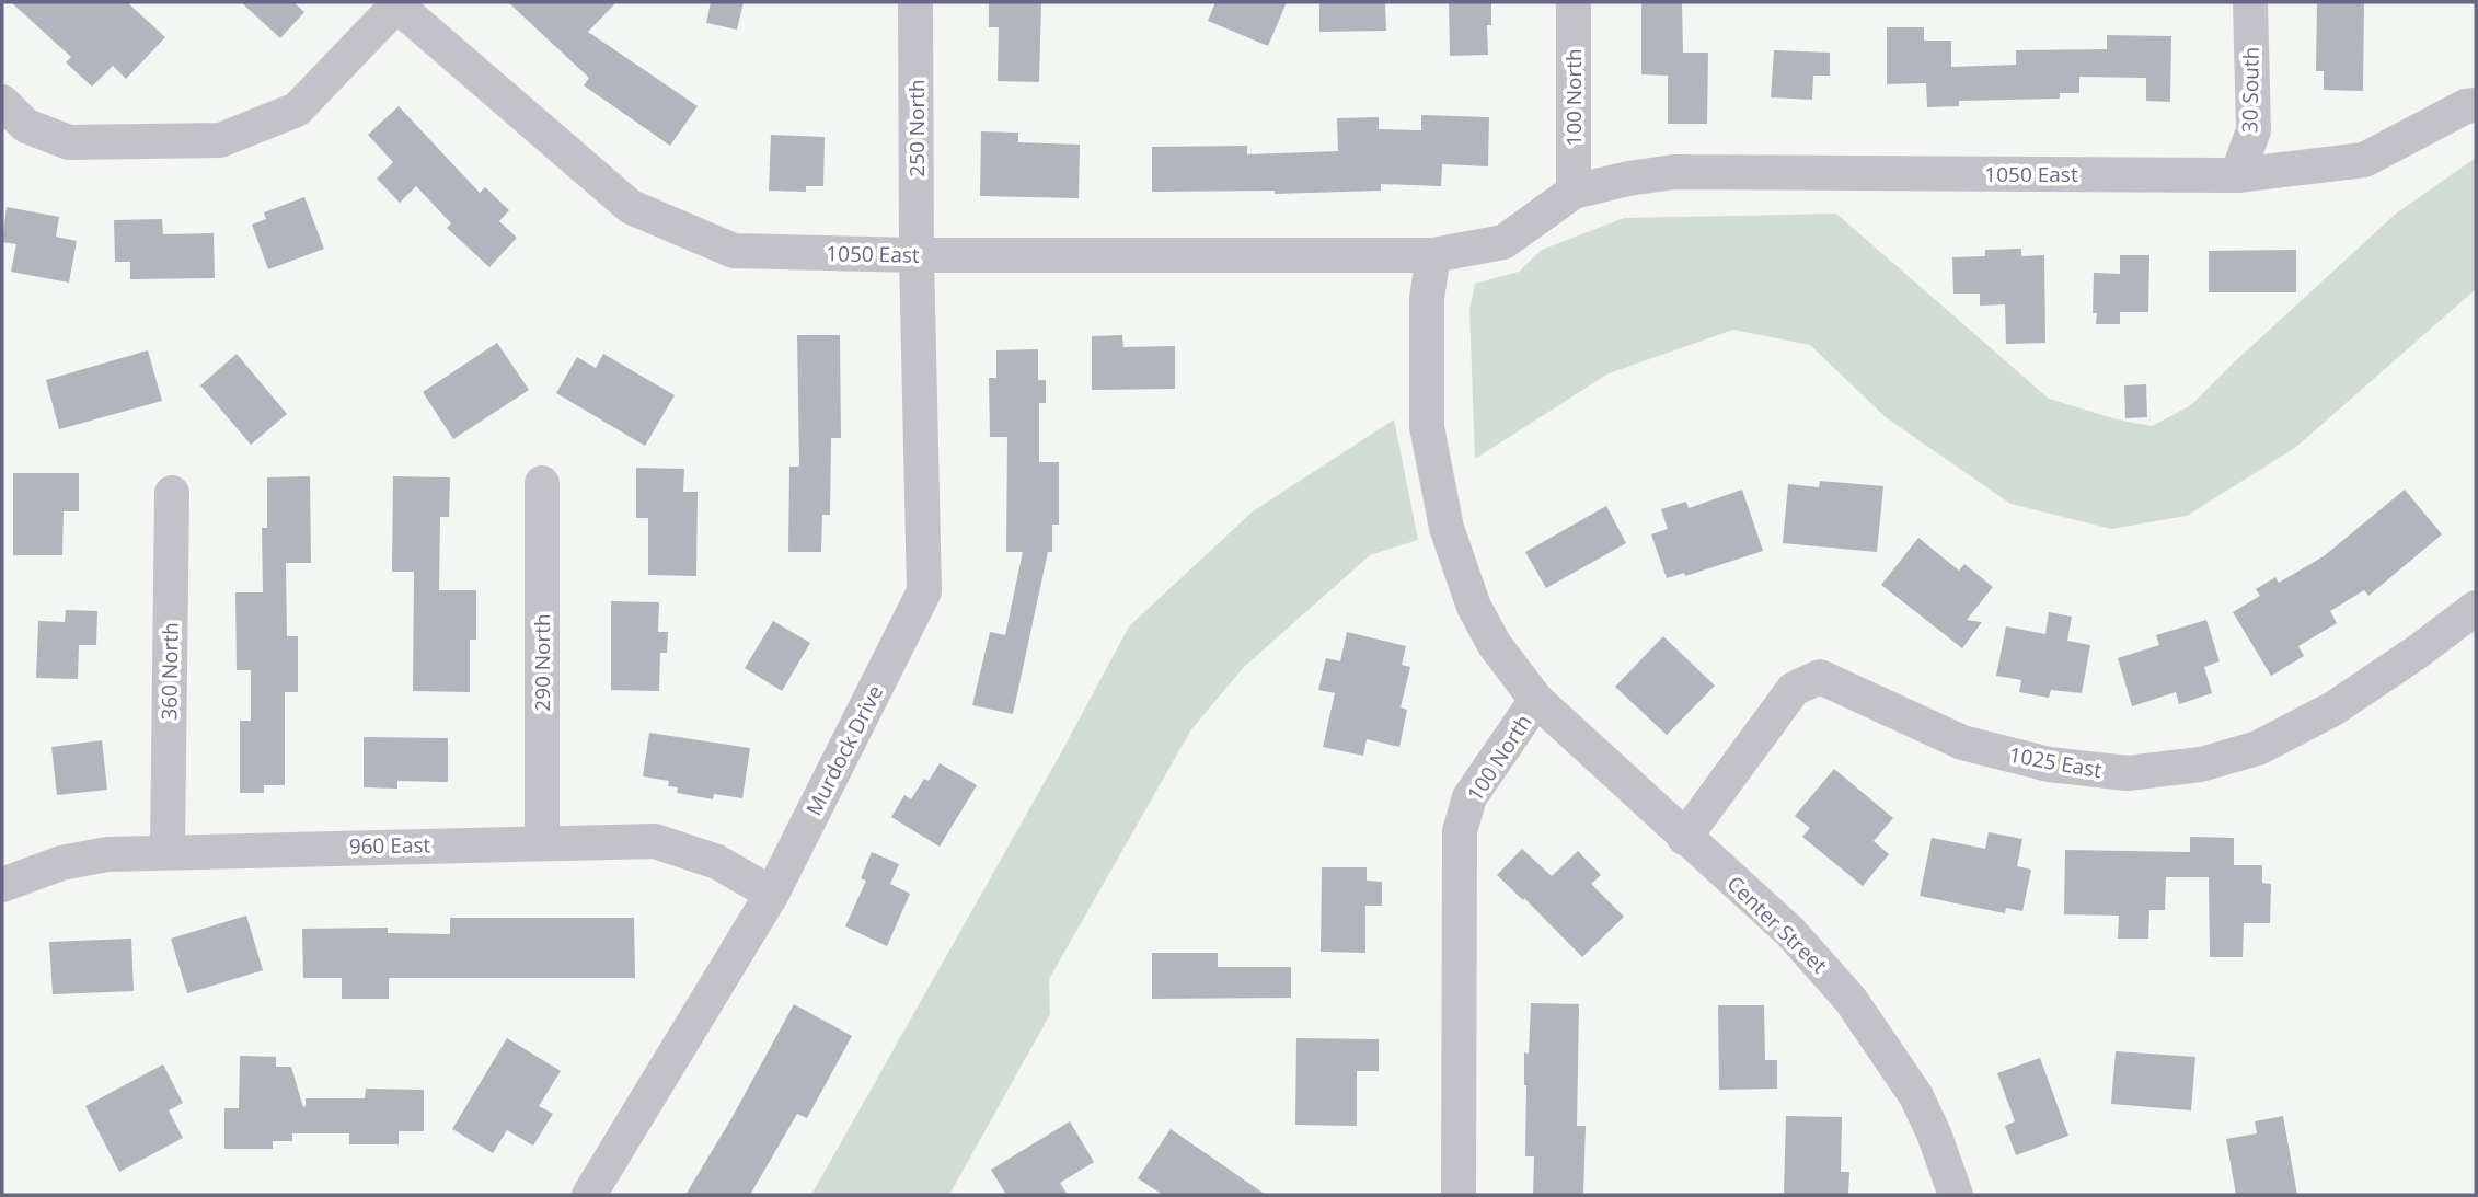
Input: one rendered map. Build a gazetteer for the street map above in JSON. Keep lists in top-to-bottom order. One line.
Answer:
{"streets":{"street":["30 South","100 North","250 North","1050 East","290 North","360 North","Murdock Drive","1025 East","960 East","Center Street"]},"crossings":[["30 South","1050 East"],["100 North","1050 East"],["100 North","Center Street"],["250 North","1050 East"],["250 North","Murdock Drive"],["1050 East","Murdock Drive"],["290 North","960 East"],["360 North","960 East"],["Murdock Drive","960 East"],["1025 East","Center Street"]]}
